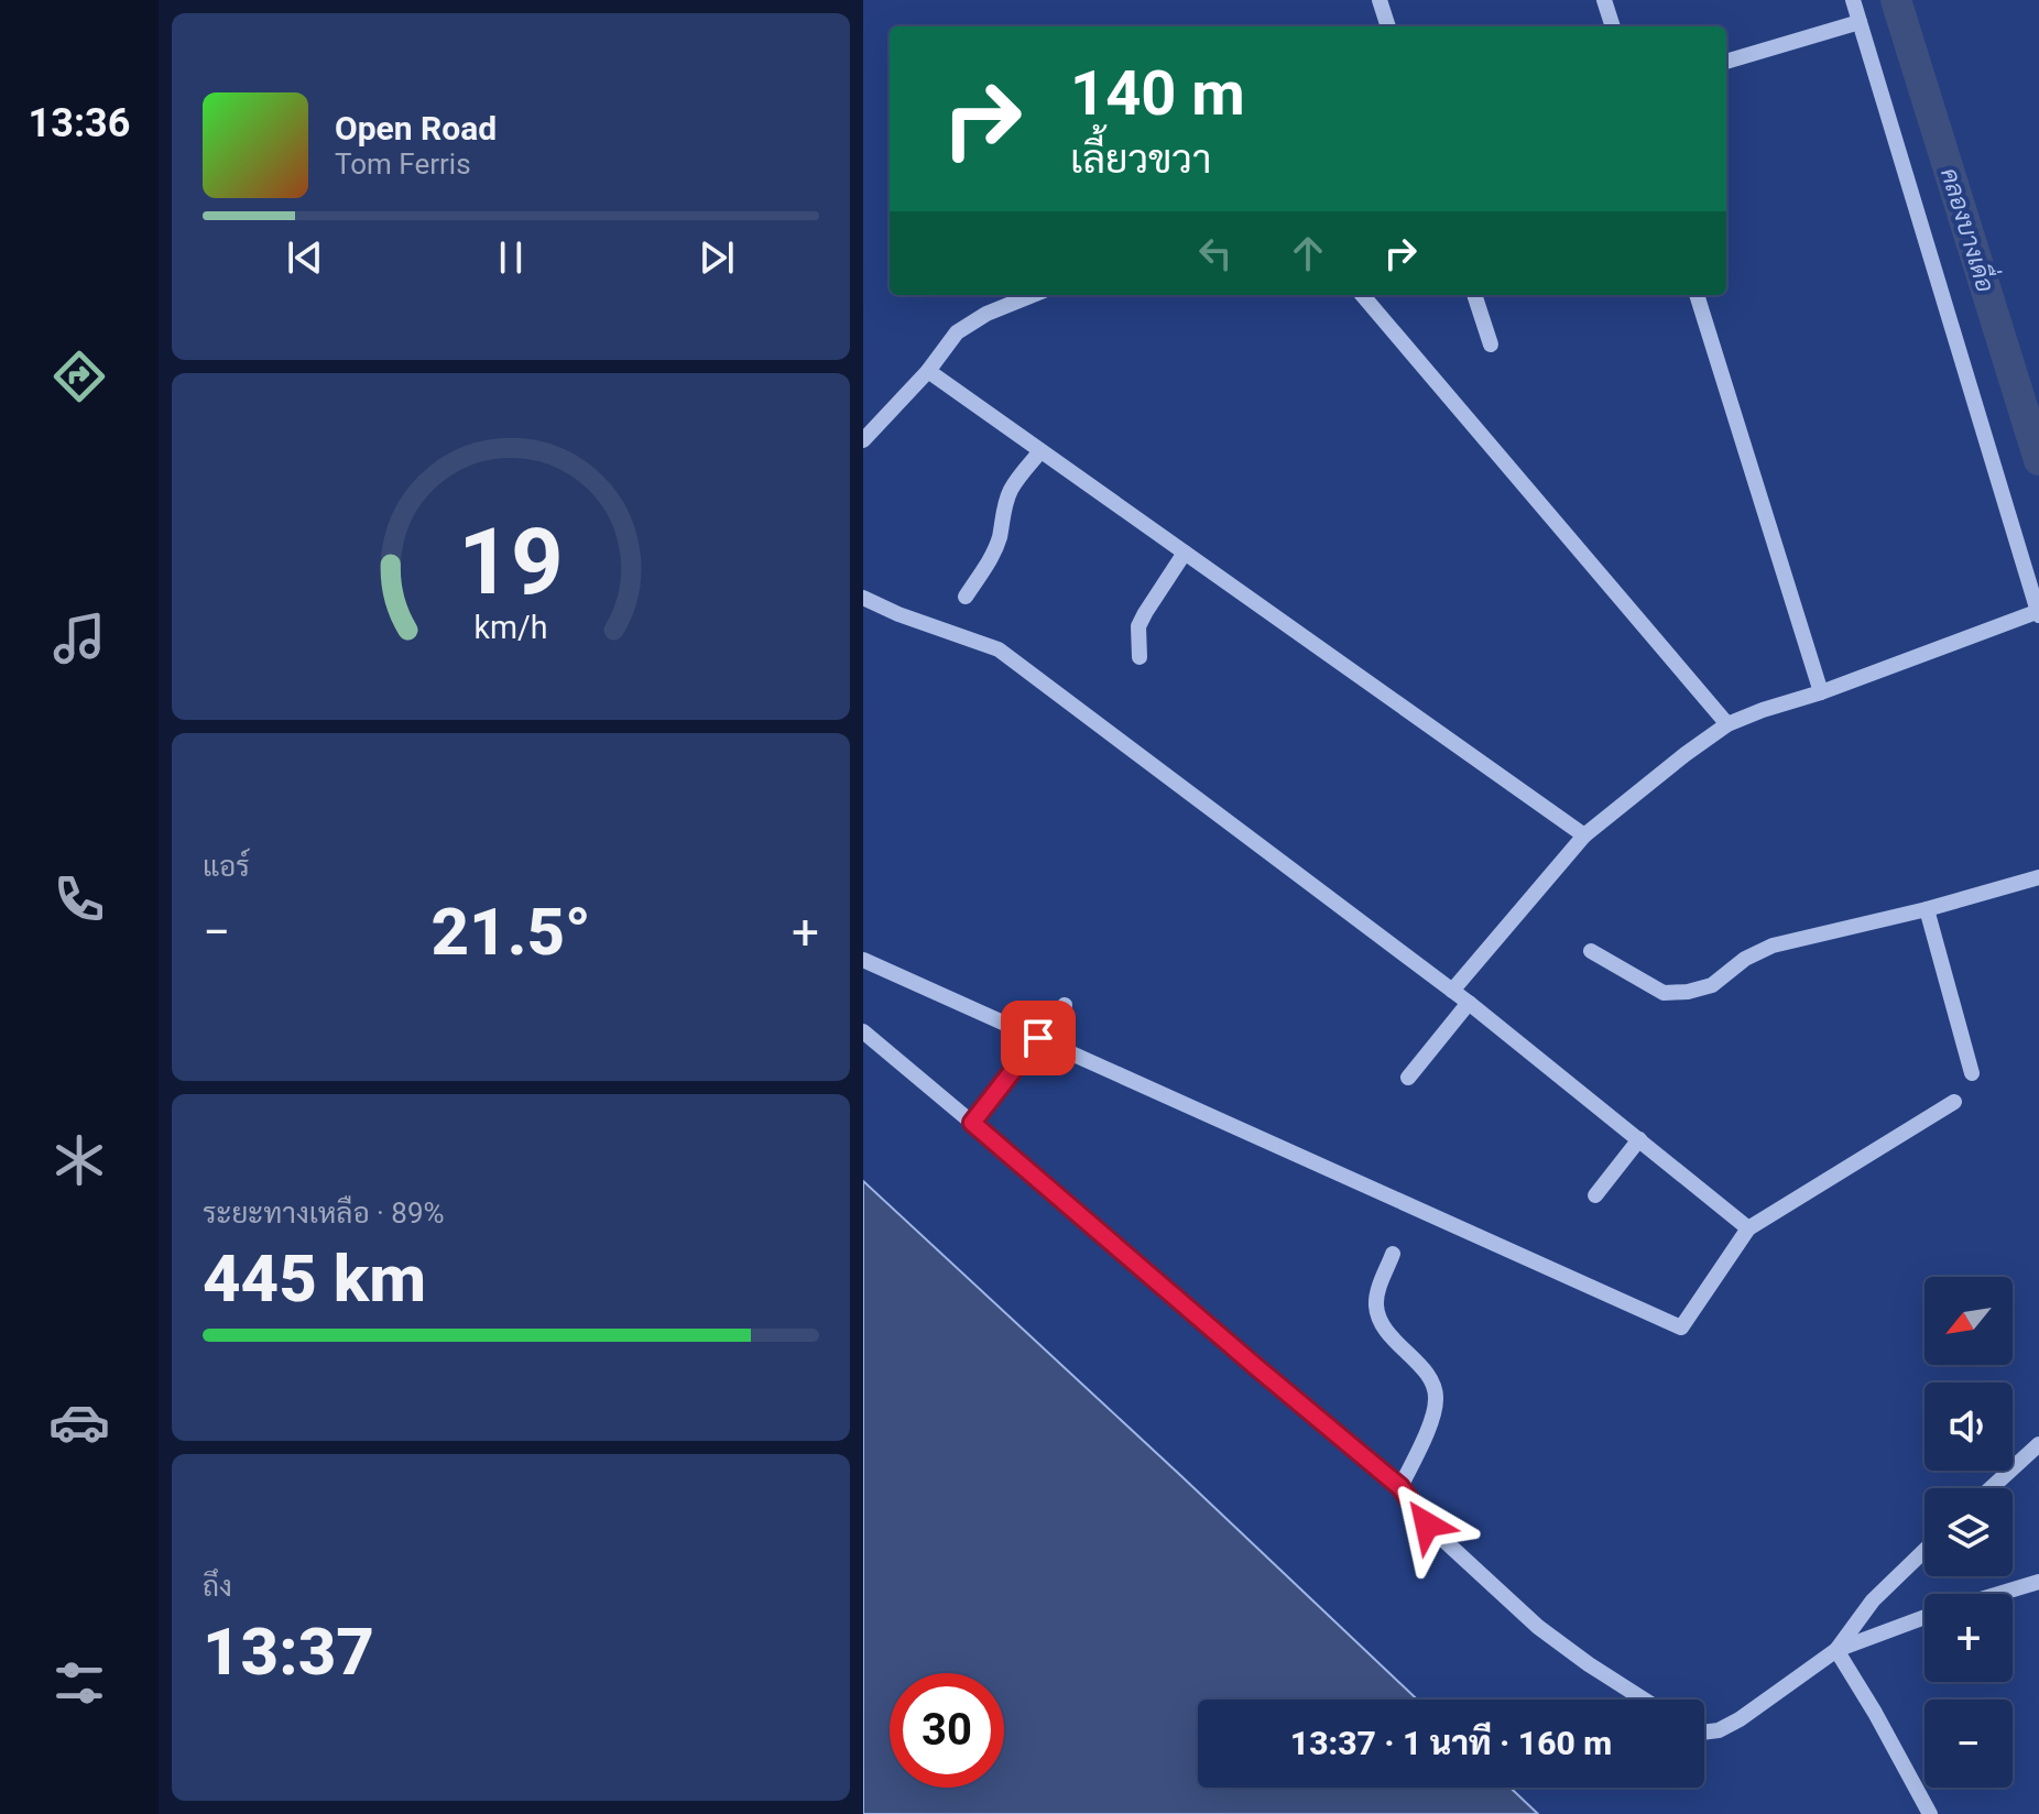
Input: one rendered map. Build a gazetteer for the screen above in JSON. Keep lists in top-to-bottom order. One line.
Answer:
{"water":["คลองบางเดื่อ"],"north":"bottom left","page":{"tabs":"13:36","turn":["140 m","เลี้ยวขวา"],"song":["Open Road","Tom Ferris"],"tile":["แอร์",["ระยะทางเหลือ · 89%","445 km"],["ถึง","13:37"]],"heat":["−","21.5°","+"],"map_buttons":["+","−"],"limit":"30","trip":"13:37 · 1 นาที · 160 m","gauge":["19","km/h"]}}
